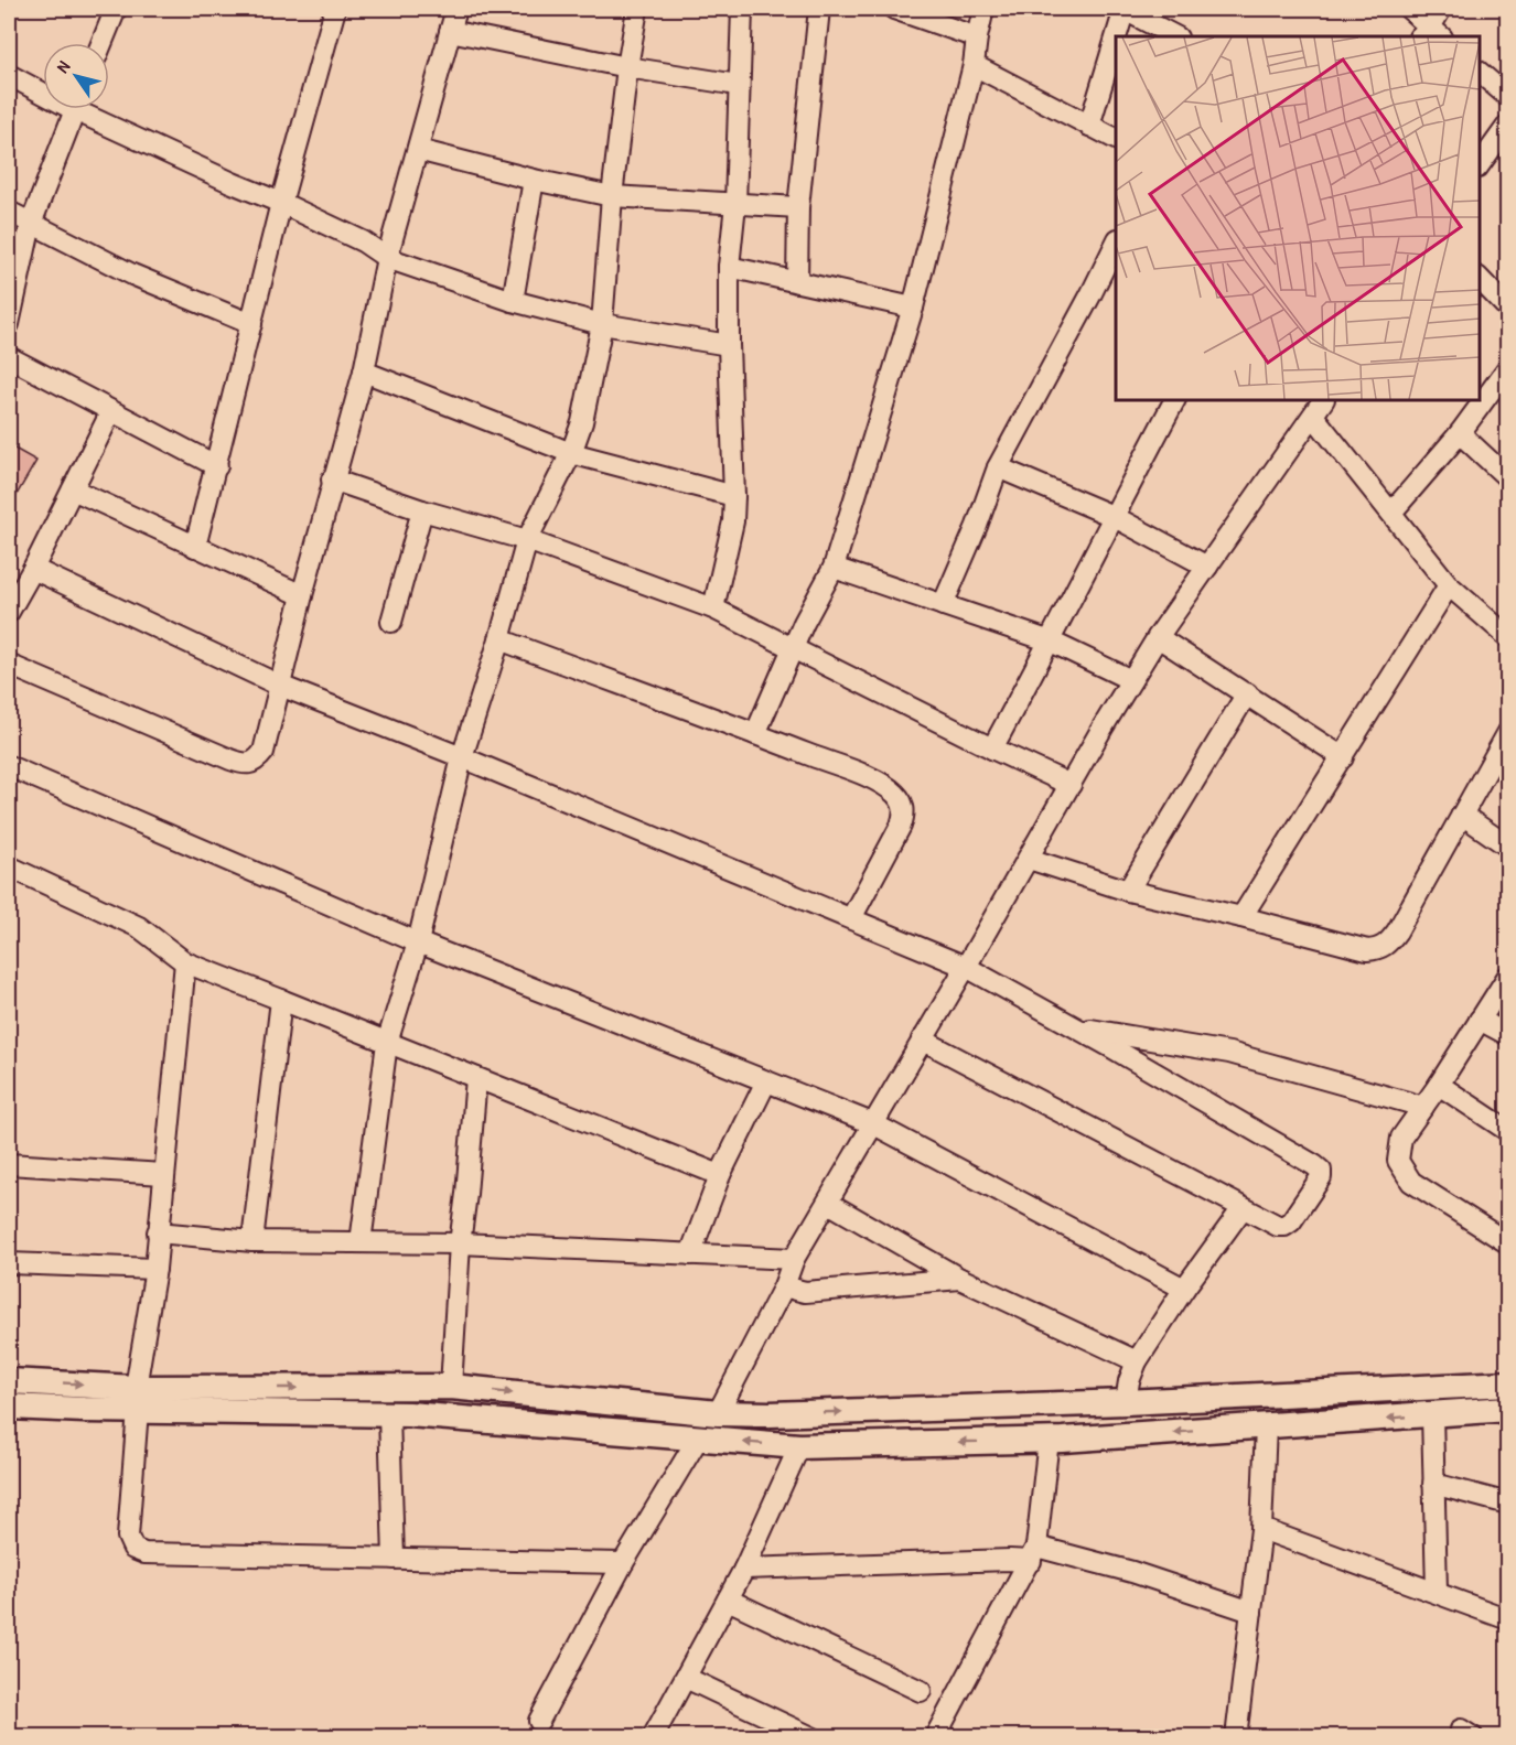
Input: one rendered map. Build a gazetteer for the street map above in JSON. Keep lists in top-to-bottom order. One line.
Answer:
{"north":"top left"}
